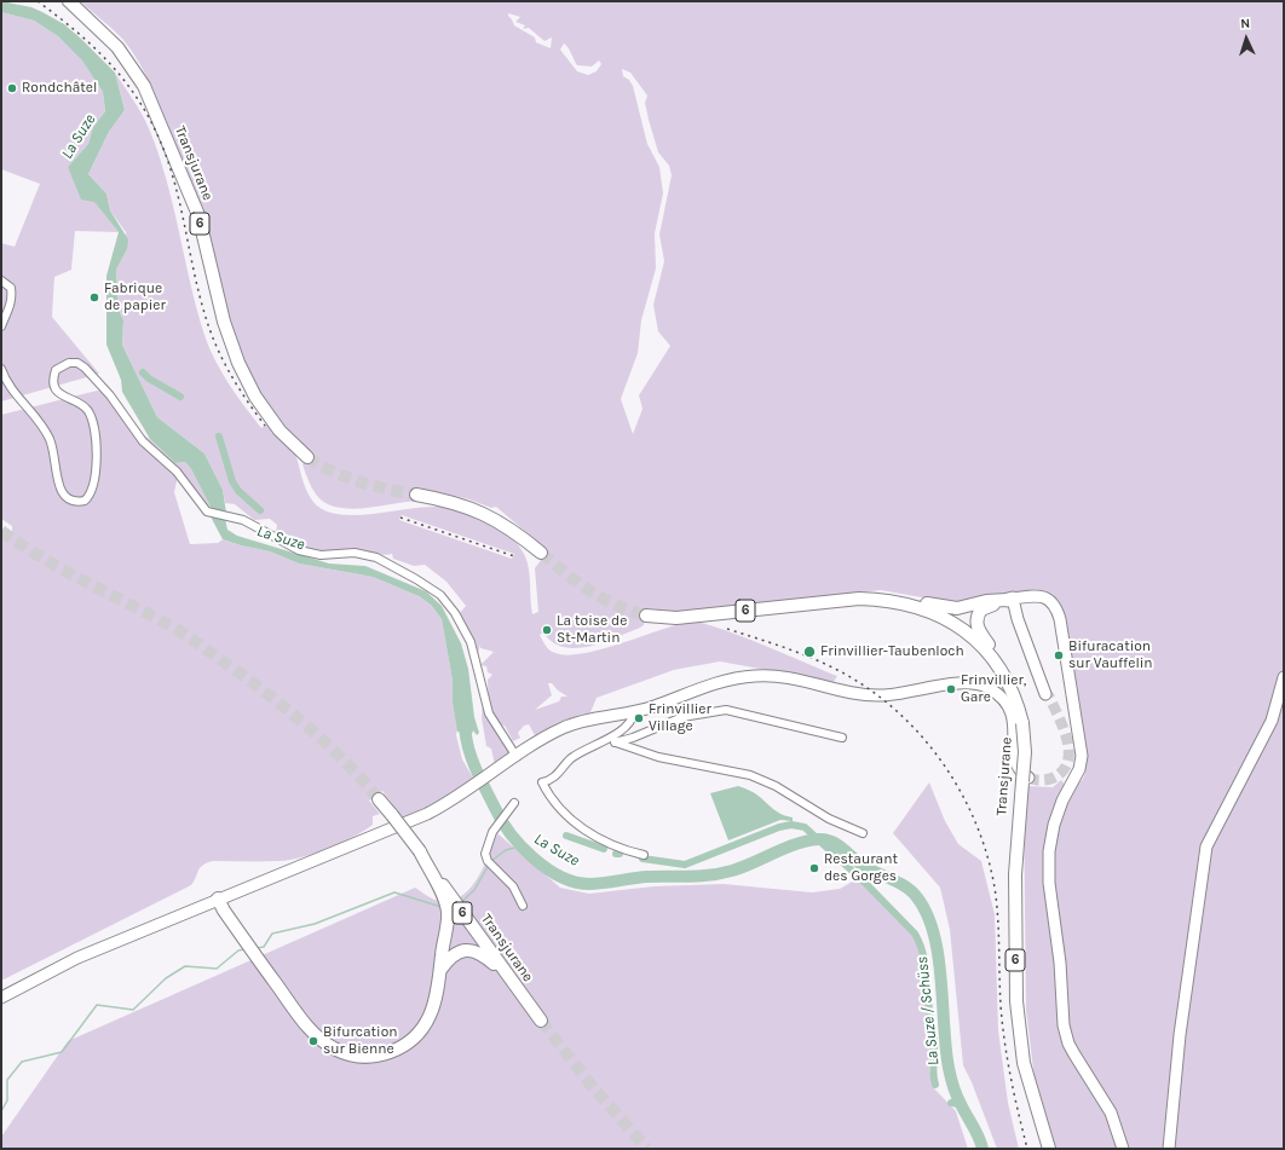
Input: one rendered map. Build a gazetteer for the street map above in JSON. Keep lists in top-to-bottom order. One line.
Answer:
{"streets":{"main road":["Transjurane","6"]},"crossings":[["Transjurane","6"]],"water":["La Suze","La Suze / Schüss"],"places":["Rondchâtel","Fabrique de papier","La toise de St-Martin","Frinvillier-Taubenloch","Bifuracation sur Vauffelin","Frinvillier, Gare","Frinvillier Village","Restaurant des Gorges","Bifurcation sur Bienne"],"north":"top"}
